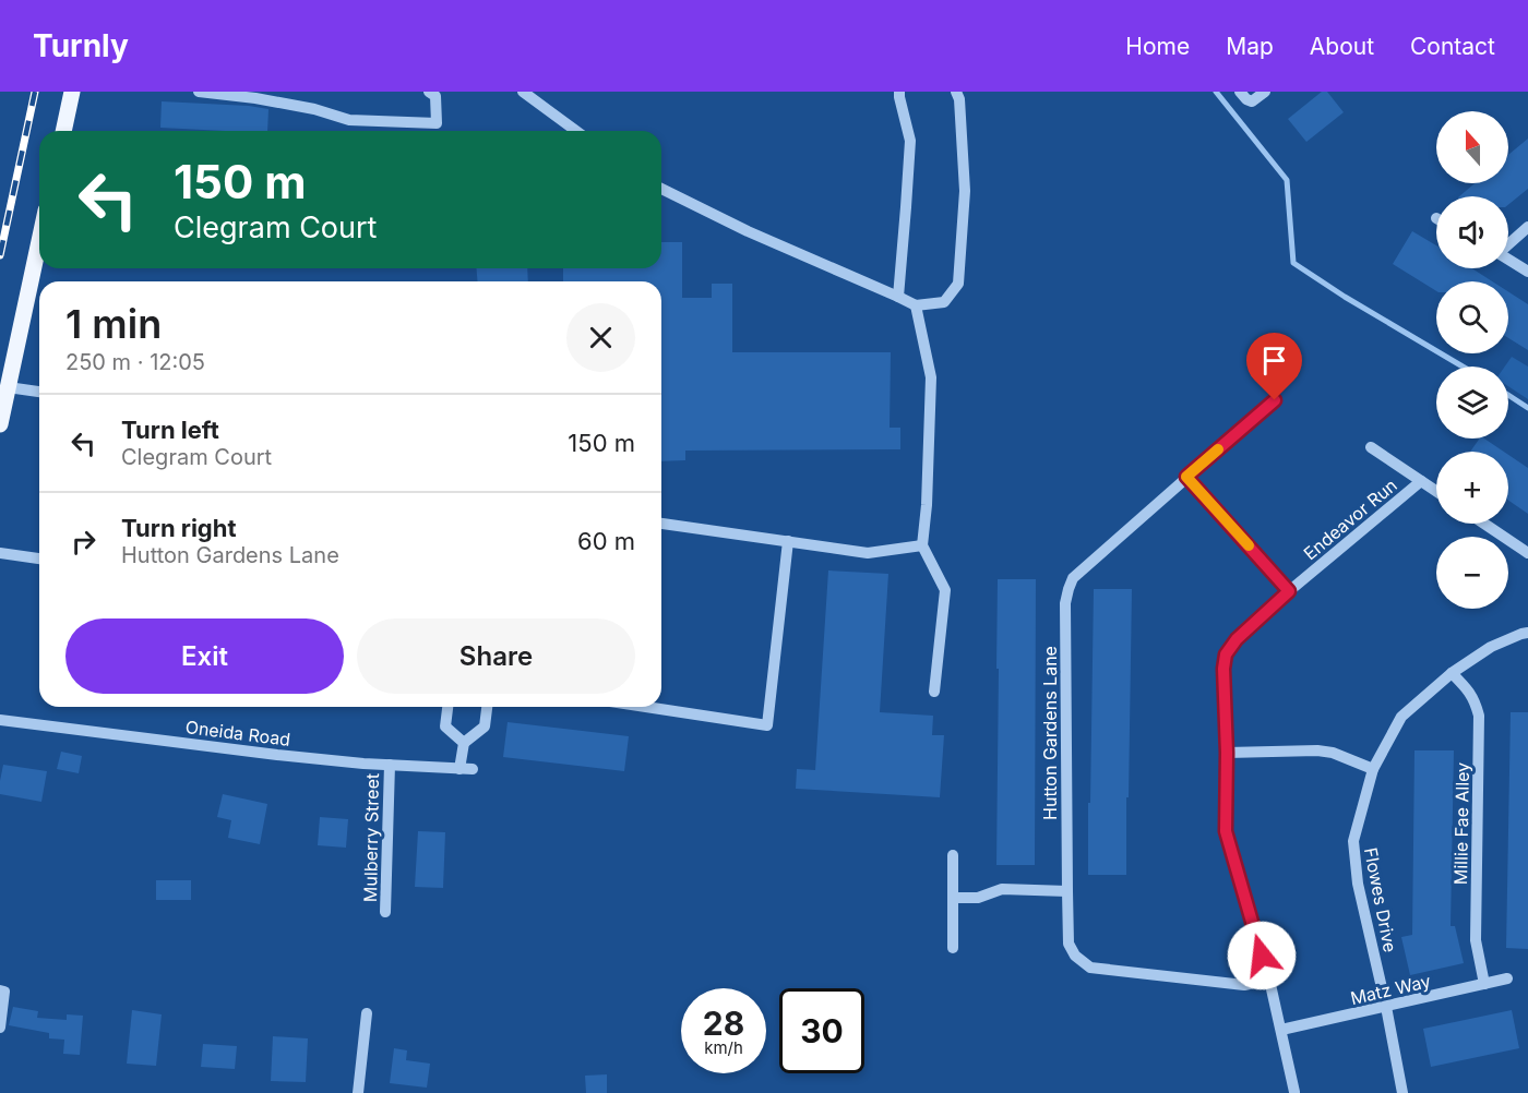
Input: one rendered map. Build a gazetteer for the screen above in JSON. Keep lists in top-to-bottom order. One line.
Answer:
{"streets":{"street":["Endeavor Run","Oneida Road","Hutton Gardens Lane","Millie Fae Alley","Mulberry Street","Flowes Drive","Matz Way"]},"crossings":[["Endeavor Run","Hutton Gardens Lane"],["Endeavor Run","Matz Way"],["Oneida Road","Mulberry Street"],["Millie Fae Alley","Flowes Drive"],["Millie Fae Alley","Matz Way"],["Flowes Drive","Matz Way"]],"north":"top","page":{"header":"Turnly","nav":["Home","Map","About","Contact"],"map_buttons":["+","−"],"turn":["150 m","Clegram Court"],"heading":["1 min","250 m · 12:05"],"list":[{"name":"Turn left","note":"Clegram Court","value":"150 m"},{"name":"Turn right","note":"Hutton Gardens Lane","value":"60 m"}],"buttons":["Exit","Share"],"speed":"28 km/h","limit":"30"}}
